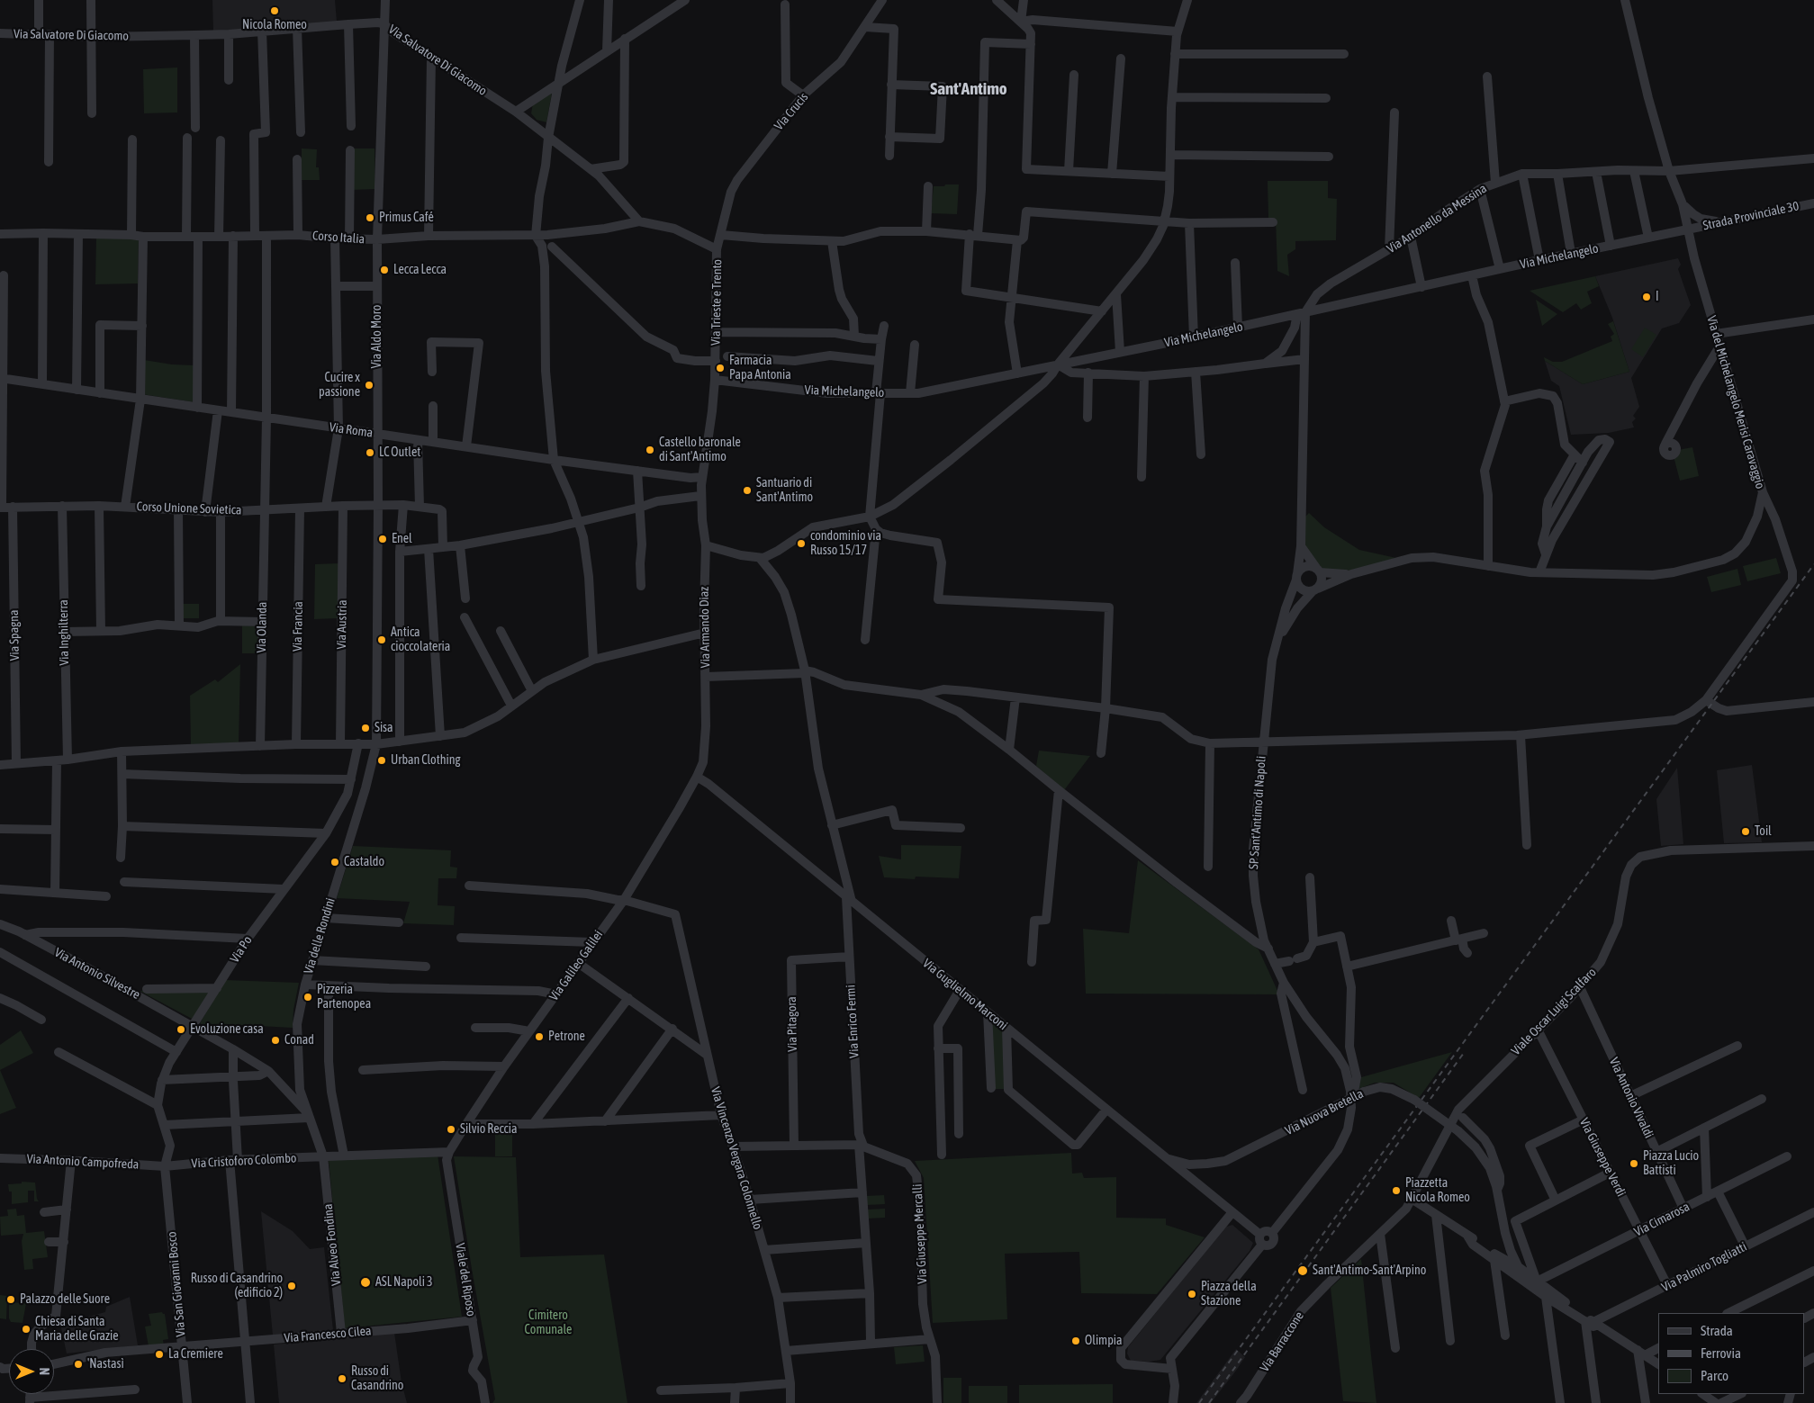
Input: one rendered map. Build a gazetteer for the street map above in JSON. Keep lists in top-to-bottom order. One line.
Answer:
{"streets":{"street":["Via Salvatore Di Giacomo","Via Crucis","Strada Provinciale 30","Via Antonello da Messina","Corso Italia","Via Michelangelo","Via Trieste e Trento","Via Aldo Moro","Via del Michelangelo Merisi Caravaggio","Via Roma","Corso Unione Sovietica","Via Austria","Via Francia","Via Olanda","Via Armando Diaz","Via Inghilterra","Via Spagna","SP Sant'Antimo di Napoli","Via delle Rondini","Via Po","Via Galileo Galilei","Via Antonio Silvestre","Via Guglielmo Marconi","Viale Oscar Luigi Scalfaro","Via Enrico Fermi","Via Pitagora","Via Antonio Vivaldi","Via Nuova Bretella","Via Giuseppe Verdi","Via Vincenzo Vergara Colonnello","Via Cristoforo Colombo","Via Antonio Campofreda","Via Cimarosa","Via Giuseppe Mercalli","Via Alveo Fondina","Via Palmiro Togliatti","Viale del Riposo","Via San Giovanni Bosco","Via Francesco Cilea","Via Barraccone"]},"crossings":[["Via Salvatore Di Giacomo","Corso Italia"],["Via Salvatore Di Giacomo","Via Aldo Moro"],["Via Crucis","Via Trieste e Trento"],["Strada Provinciale 30","Via Michelangelo"],["Strada Provinciale 30","Via del Michelangelo Merisi Caravaggio"],["Via Antonello da Messina","Via Michelangelo"],["Via Antonello da Messina","Via del Michelangelo Merisi Caravaggio"],["Via Antonello da Messina","SP Sant'Antimo di Napoli"],["Corso Italia","Via Aldo Moro"],["Corso Italia","Via Olanda"],["Via Michelangelo","Via Trieste e Trento"],["Via Michelangelo","Via del Michelangelo Merisi Caravaggio"],["Via Michelangelo","SP Sant'Antimo di Napoli"],["Via Trieste e Trento","Via Roma"],["Via Trieste e Trento","Via Armando Diaz"],["Via Aldo Moro","Via Roma"],["Via Aldo Moro","Corso Unione Sovietica"],["Via Aldo Moro","Via delle Rondini"],["Via del Michelangelo Merisi Caravaggio","SP Sant'Antimo di Napoli"],["Via Roma","Via Olanda"],["Via Roma","Via Armando Diaz"],["Corso Unione Sovietica","Via Austria"],["Corso Unione Sovietica","Via Francia"],["Corso Unione Sovietica","Via Olanda"],["Corso Unione Sovietica","Via Inghilterra"],["Corso Unione Sovietica","Via Spagna"],["Corso Unione Sovietica","Via delle Rondini"],["Via Armando Diaz","Via Galileo Galilei"],["Via Armando Diaz","Via Guglielmo Marconi"],["SP Sant'Antimo di Napoli","Via Guglielmo Marconi"],["SP Sant'Antimo di Napoli","Via Nuova Bretella"],["Via delle Rondini","Via Antonio Silvestre"],["Via delle Rondini","Via Cristoforo Colombo"],["Via delle Rondini","Via Alveo Fondina"],["Via Po","Via Antonio Silvestre"],["Via Po","Via Cristoforo Colombo"],["Via Po","Via Antonio Campofreda"],["Via Po","Via San Giovanni Bosco"],["Via Galileo Galilei","Via Guglielmo Marconi"],["Via Galileo Galilei","Via Vincenzo Vergara Colonnello"],["Via Galileo Galilei","Via Cristoforo Colombo"],["Via Galileo Galilei","Viale del Riposo"],["Via Guglielmo Marconi","Via Enrico Fermi"],["Via Guglielmo Marconi","Via Nuova Bretella"],["Viale Oscar Luigi Scalfaro","Via Antonio Vivaldi"],["Viale Oscar Luigi Scalfaro","Via Giuseppe Verdi"],["Viale Oscar Luigi Scalfaro","Via Barraccone"],["Via Enrico Fermi","Via Pitagora"],["Via Enrico Fermi","Via Giuseppe Mercalli"],["Via Pitagora","Via Giuseppe Mercalli"],["Via Antonio Vivaldi","Via Cimarosa"],["Via Giuseppe Verdi","Via Cimarosa"],["Via Giuseppe Verdi","Via Palmiro Togliatti"],["Via Vincenzo Vergara Colonnello","Via Giuseppe Mercalli"],["Via Cristoforo Colombo","Via Antonio Campofreda"],["Via Cristoforo Colombo","Via Alveo Fondina"],["Via Cristoforo Colombo","Viale del Riposo"],["Via Cristoforo Colombo","Via San Giovanni Bosco"],["Via Antonio Campofreda","Via San Giovanni Bosco"],["Via Alveo Fondina","Via Francesco Cilea"],["Viale del Riposo","Via Francesco Cilea"],["Via San Giovanni Bosco","Via Francesco Cilea"]],"districts":["Sant'Antimo"],"parks":["Cimitero Comunale"],"places":["Nicola Romeo","Primus Café","Lecca Lecca","I","Farmacia Papa Antonia","Cucire x passione","Castello baronale di Sant'Antimo","LC Outlet","Santuario di Sant'Antimo","Enel","condominio via Russo 15/17","Antica cioccolateria","Sisa","Urban Clothing","Toil","Castaldo","Pizzeria Partenopea","Evoluzione casa","Petrone","Conad","Silvio Reccia","Piazza Lucio Battisti","Piazzetta Nicola Romeo","Sant'Antimo-Sant'Arpino","ASL Napoli 3","Russo di Casandrino (edificio 2)","Piazza della Stazione","Palazzo delle Suore","Chiesa di Santa Maria delle Grazie","Olimpia","La Cremiere","'Nastasì","Russo di Casandrino"],"legend":["Strada","Ferrovia","Parco"],"north":"right"}
